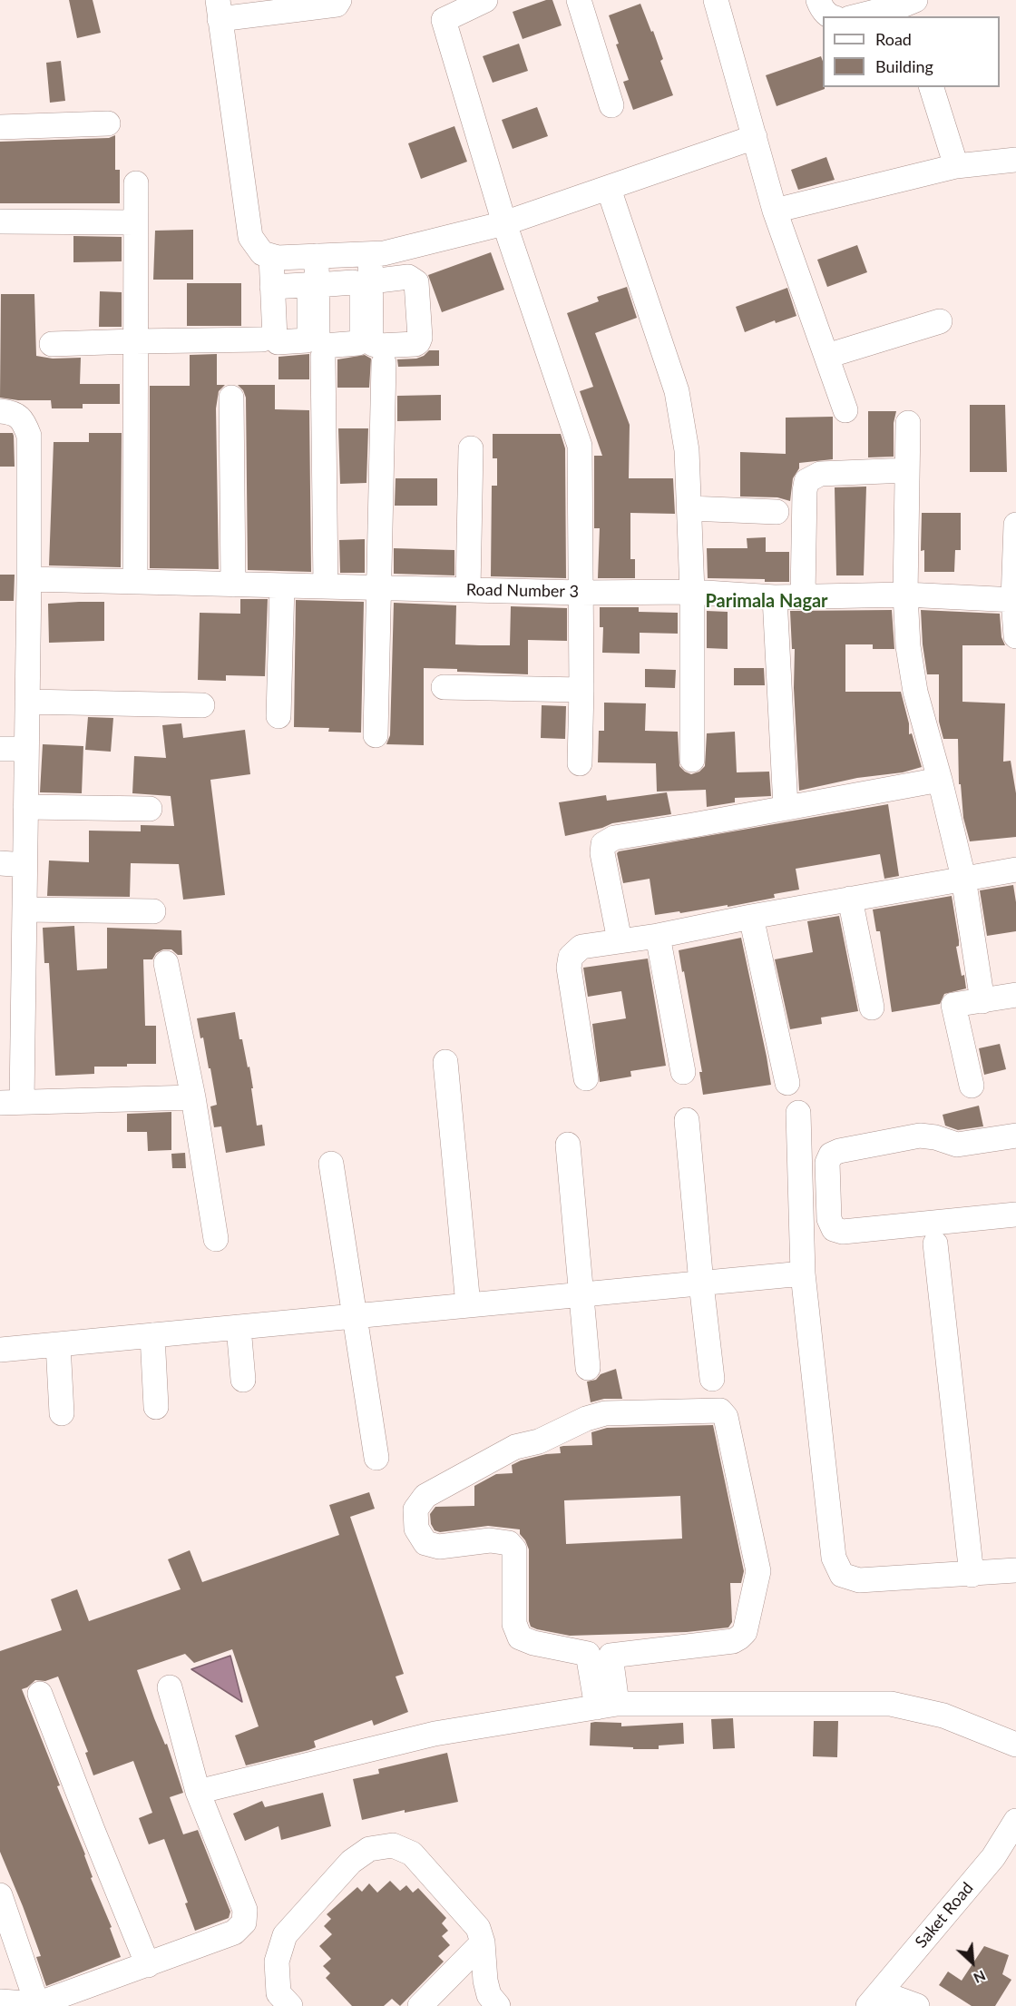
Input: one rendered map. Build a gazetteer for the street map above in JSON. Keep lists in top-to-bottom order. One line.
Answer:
{"streets":{"street":["Road Number 3","Saket Road"]},"districts":["Parimala Nagar"],"legend":["Road","Building"],"north":"bottom right"}
